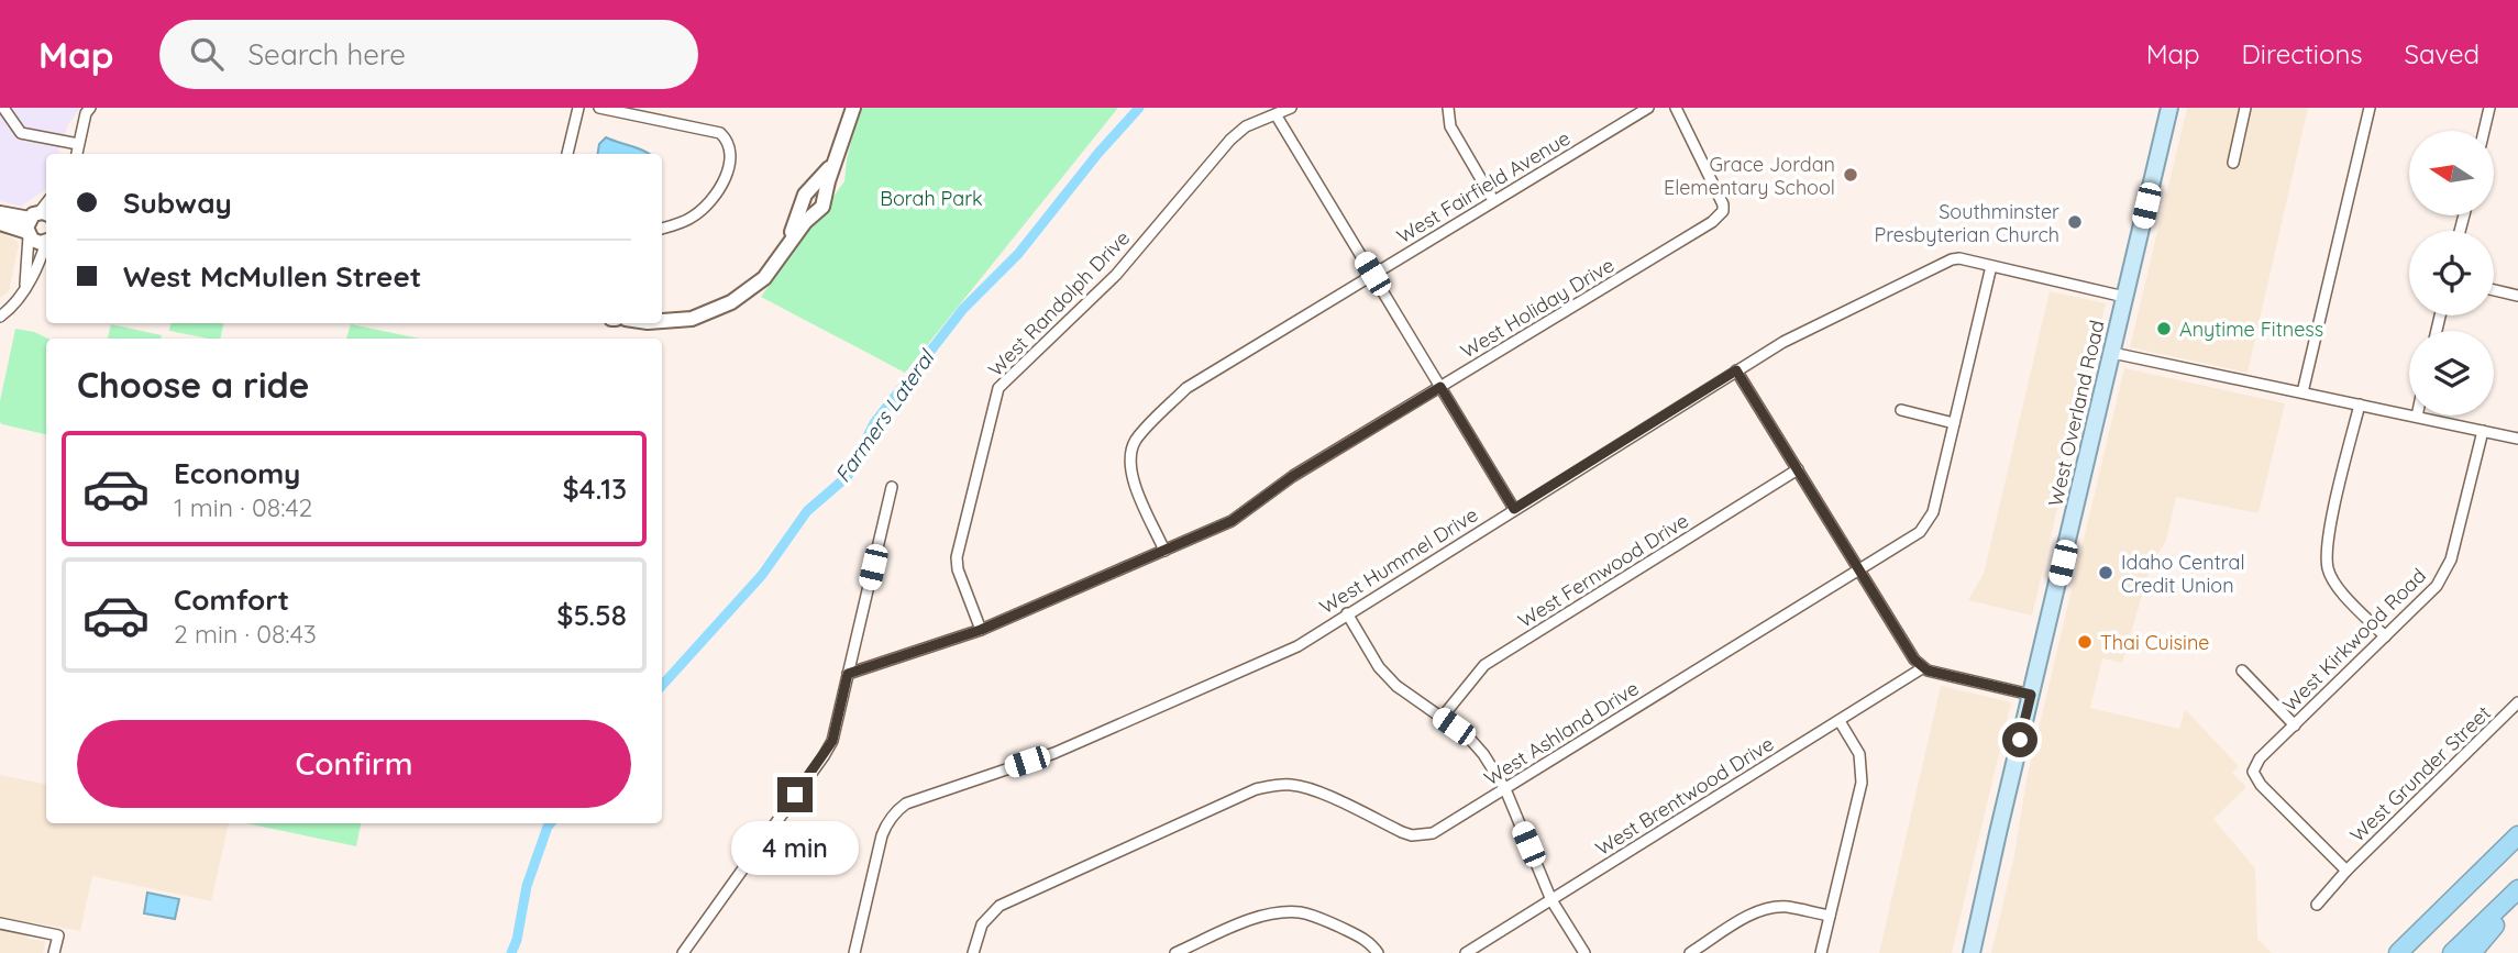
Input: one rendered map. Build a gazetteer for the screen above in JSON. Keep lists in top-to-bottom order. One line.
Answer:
{"streets":{"main road":["West Overland Road"],"street":["West Fairfield Avenue","West Randolph Drive","West Holiday Drive","West Hummel Drive","West Fernwood Drive","West Kirkwood Road","West Ashland Drive","West Grunder Street","West Brentwood Drive"]},"crossings":[["West Fairfield Avenue","West Holiday Drive"],["West Randolph Drive","West Holiday Drive"],["West Overland Road","West Hummel Drive"],["West Hummel Drive","West Ashland Drive"],["West Kirkwood Road","West Grunder Street"]],"water":["Farmers Lateral"],"parks":["Borah Park"],"places":["Grace Jordan Elementary School","Southminster Presbyterian Church","Anytime Fitness","Idaho Central Credit Union","Thai Cuisine"],"north":"left","page":{"header":"Map","search":"Search here","nav":["Map","Directions","Saved"],"banner":["Subway","West McMullen Street"],"heading":"Choose a ride","list":[{"name":"Economy","note":"1 min · 08:42","value":"$4.13"},{"name":"Comfort","note":"2 min · 08:43","value":"$5.58"}],"buttons":"Confirm","bubble":"4 min"}}
